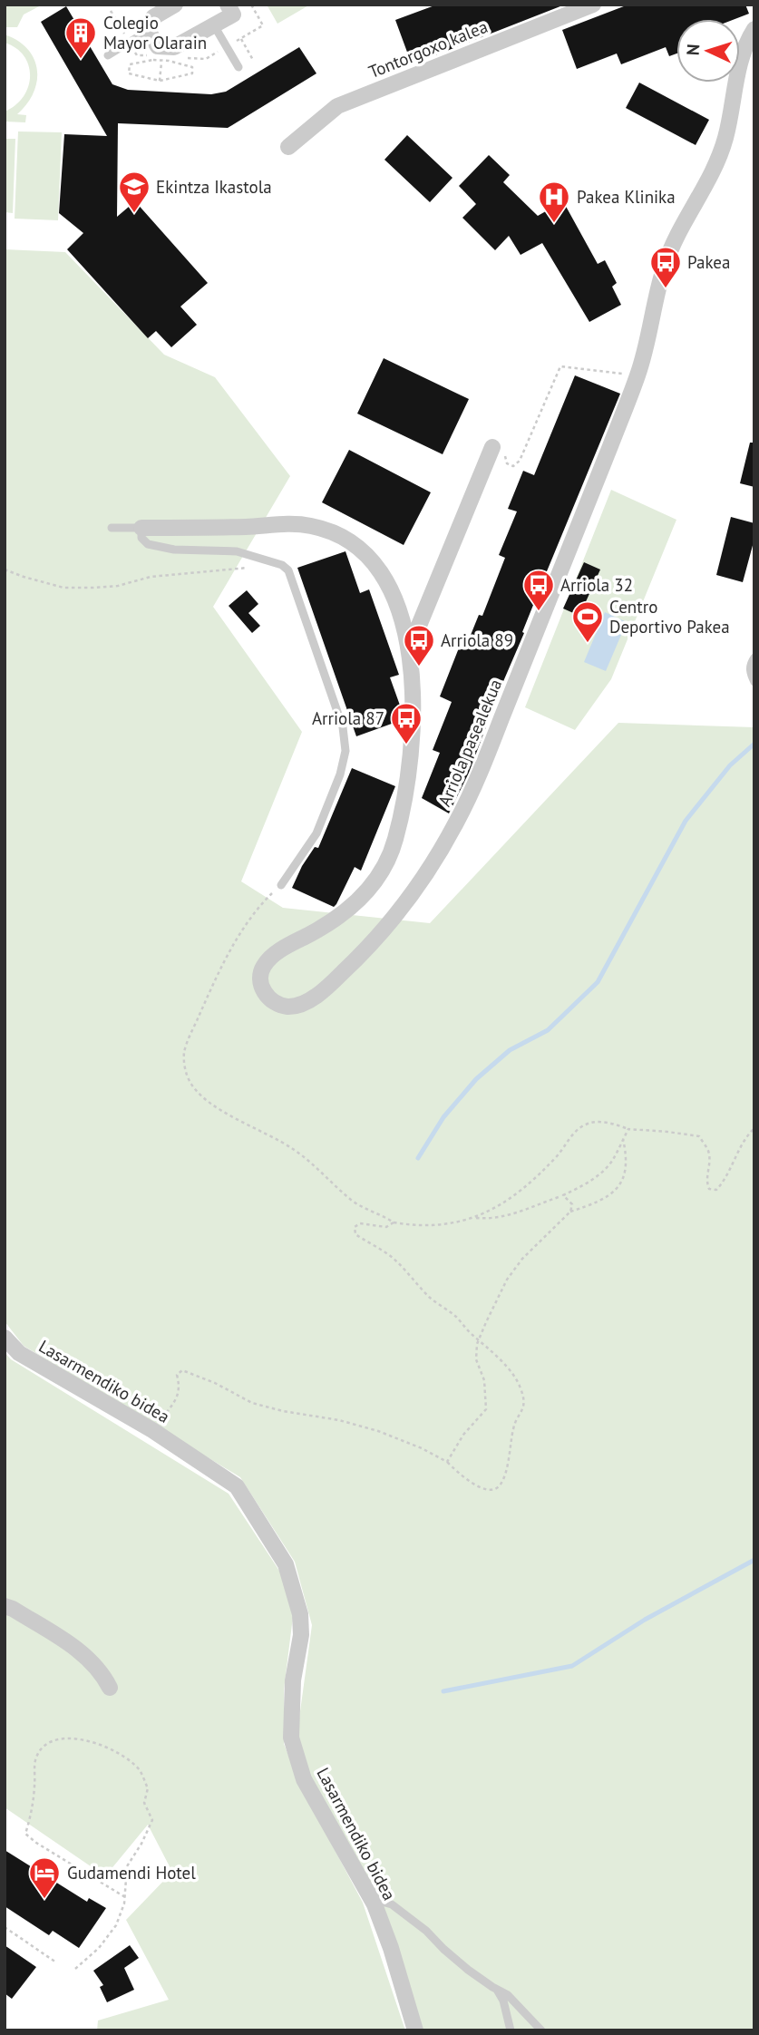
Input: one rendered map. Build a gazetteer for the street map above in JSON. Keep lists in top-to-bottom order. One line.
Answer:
{"streets":{"street":["Tontorgoxo kalea","Arriola pasealekua","Lasarmendiko bidea"]},"places":{"building":["Colegio Mayor Olarain"],"school or university":["Ekintza Ikastola"],"hospital":["Pakea Klinika"],"bus stop":["Pakea","Arriola 32","Arriola 89","Arriola 87"],"sports":["Centro Deportivo Pakea"],"hotel":["Gudamendi Hotel"]},"north":"left"}
